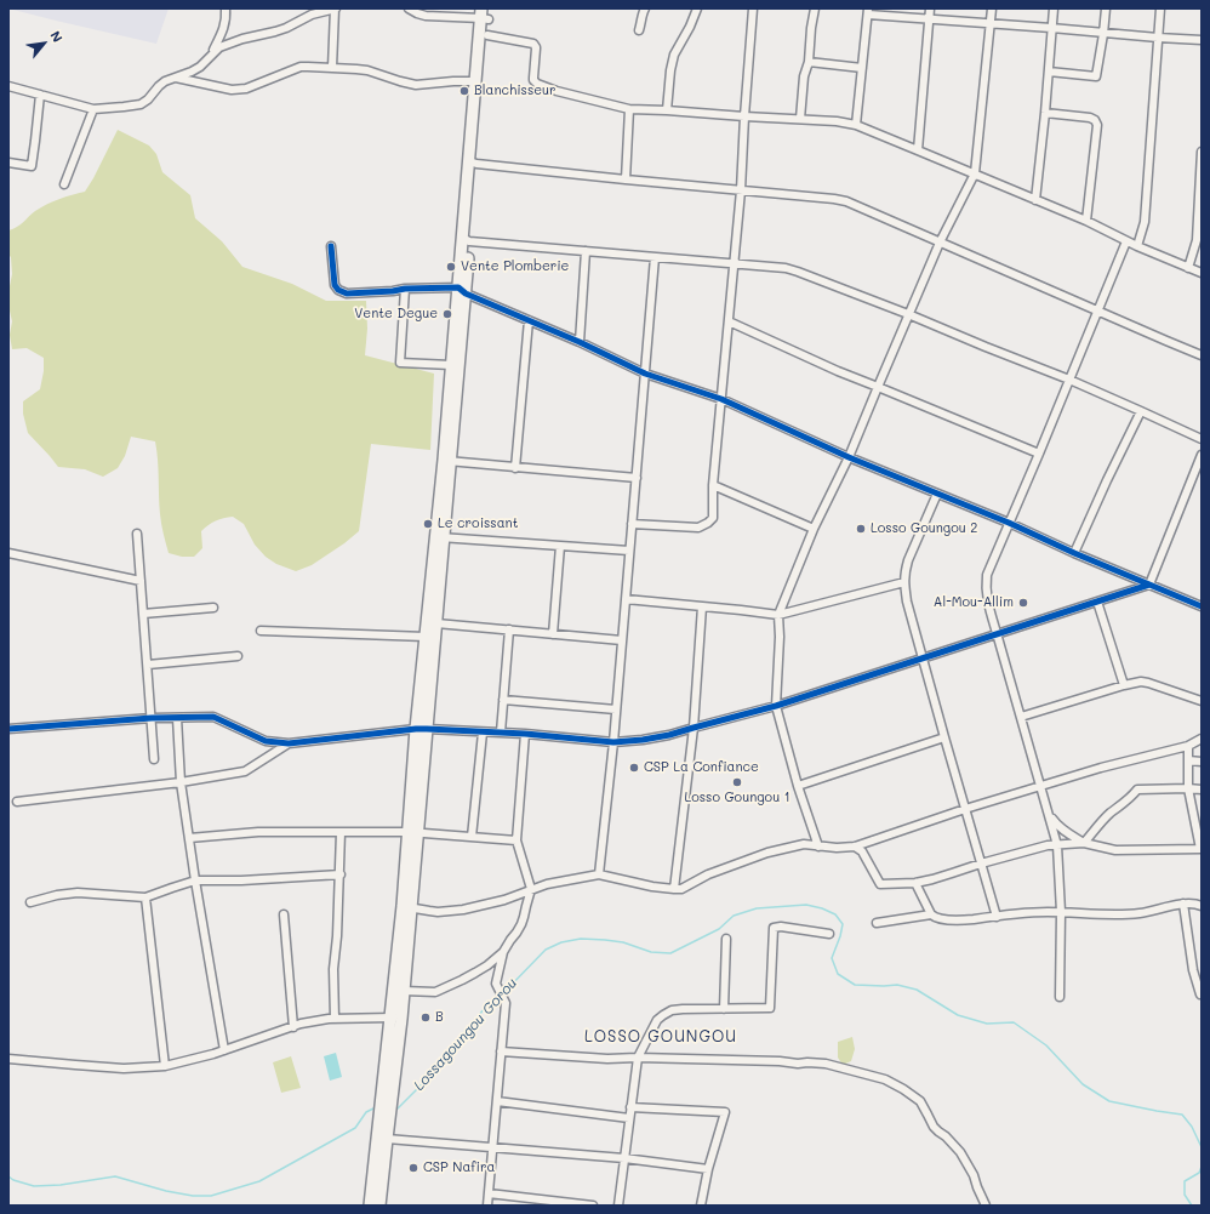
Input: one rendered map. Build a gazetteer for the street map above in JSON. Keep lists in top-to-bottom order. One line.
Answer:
{"districts":["LOSSO GOUNGOU"],"water":["Lossagoungou Gorou"],"places":["Blanchisseur","Vente Plomberie","Vente Degue","Le croissant","Losso Goungou 2","Al-Mou-Allim","CSP La Confiance","Losso Goungou 1","B","CSP Nafira"],"north":"top right"}
